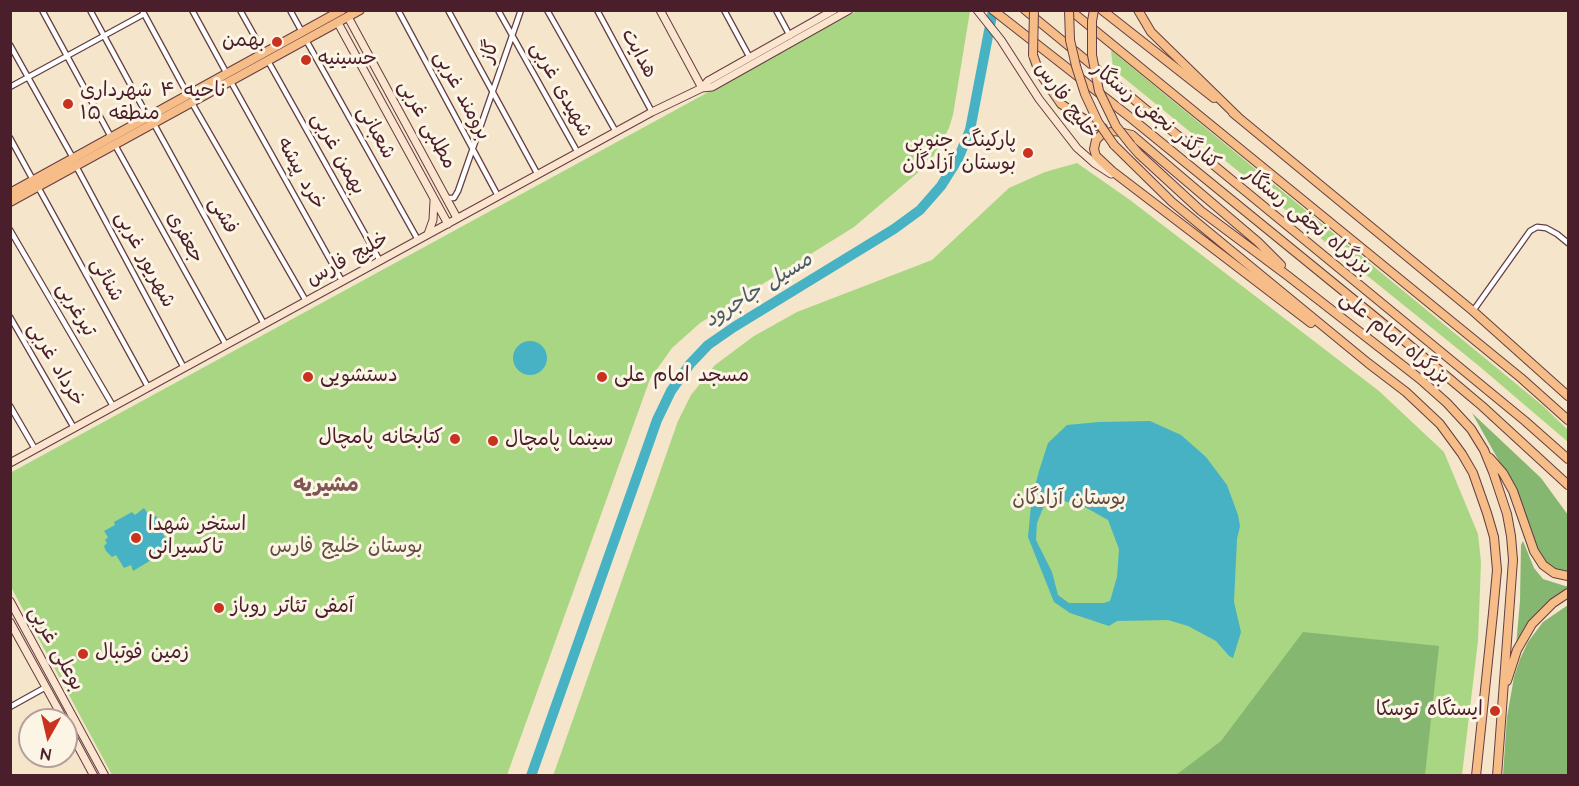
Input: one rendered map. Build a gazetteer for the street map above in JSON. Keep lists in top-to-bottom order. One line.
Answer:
{"streets":{"highway":["بزرگراه نجفی رستگار","بزرگراه امام علی"],"main road":["خلیج فارس","کنارگذر نجفی رستگار","مطلبی غربی","بوعلی غربی"],"street":["گاز","هدایت","شهیدی غربی","برومند غربی","شعبانی","بهمن غربی","خرد پیشه","فشی","جعفری","شهریور غربی","شنائی","تیرغربی","خرداد غربی"]},"crossings":[["گاز","شهیدی غربی"],["گاز","برومند غربی"],["گاز","مطلبی غربی"],["هدایت","خلیج فارس"],["شهیدی غربی","خلیج فارس"],["برومند غربی","خلیج فارس"],["خلیج فارس","مطلبی غربی"],["خلیج فارس","شعبانی"],["خلیج فارس","بهمن غربی"],["خلیج فارس","خرد پیشه"],["خلیج فارس","فشی"],["خلیج فارس","جعفری"],["خلیج فارس","شهریور غربی"],["خلیج فارس","شنائی"],["خلیج فارس","تیرغربی"],["خلیج فارس","خرداد غربی"],["بزرگراه نجفی رستگار","بزرگراه امام علی"]],"districts":["مشیریه"],"water":["مسیل جاجرود"],"parks":["بوستان آزادگان","بوستان خلیج فارس"],"places":["بهمن","حسینیه","ناحیه ۴ شهرداری منطقه ۱۵","پارکینگ جنوبی بوستان آزادگان","دستشویی","مسجد امام علی","کتابخانه پامچال","سینما پامچال","استخر شهدا تاکسیرانی","آمفی تئاتر روباز","زمین فوتبال","ایستگاه توسکا"],"north":"bottom"}
